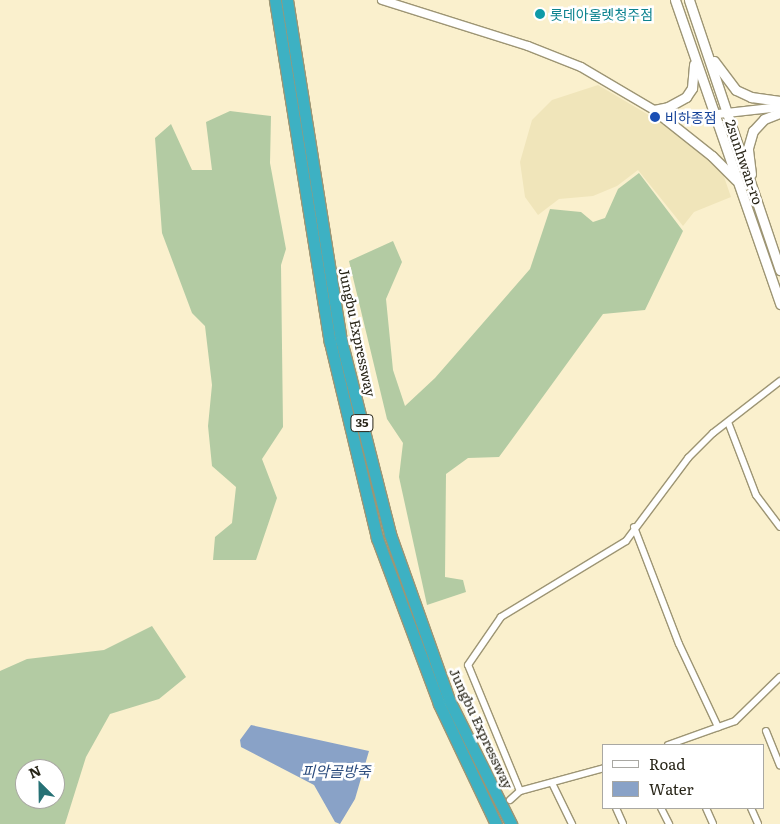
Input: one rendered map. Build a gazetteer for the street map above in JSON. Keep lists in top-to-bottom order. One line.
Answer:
{"streets":{"highway":["Jungbu Expressway","35"],"main road":["2sunhwan-ro"]},"water":["피악골방죽"],"places":["롯데아울렛청주점","비하종점"],"legend":["Road","Water"],"north":"top left"}
